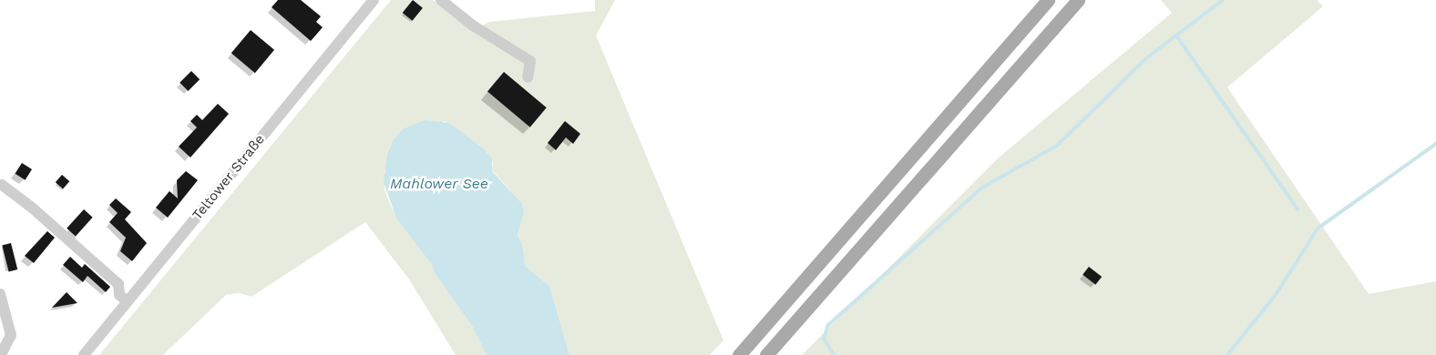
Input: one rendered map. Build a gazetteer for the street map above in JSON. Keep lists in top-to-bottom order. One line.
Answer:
{"streets":{"street":["Teltower Straße"]},"water":["Mahlower See"]}
